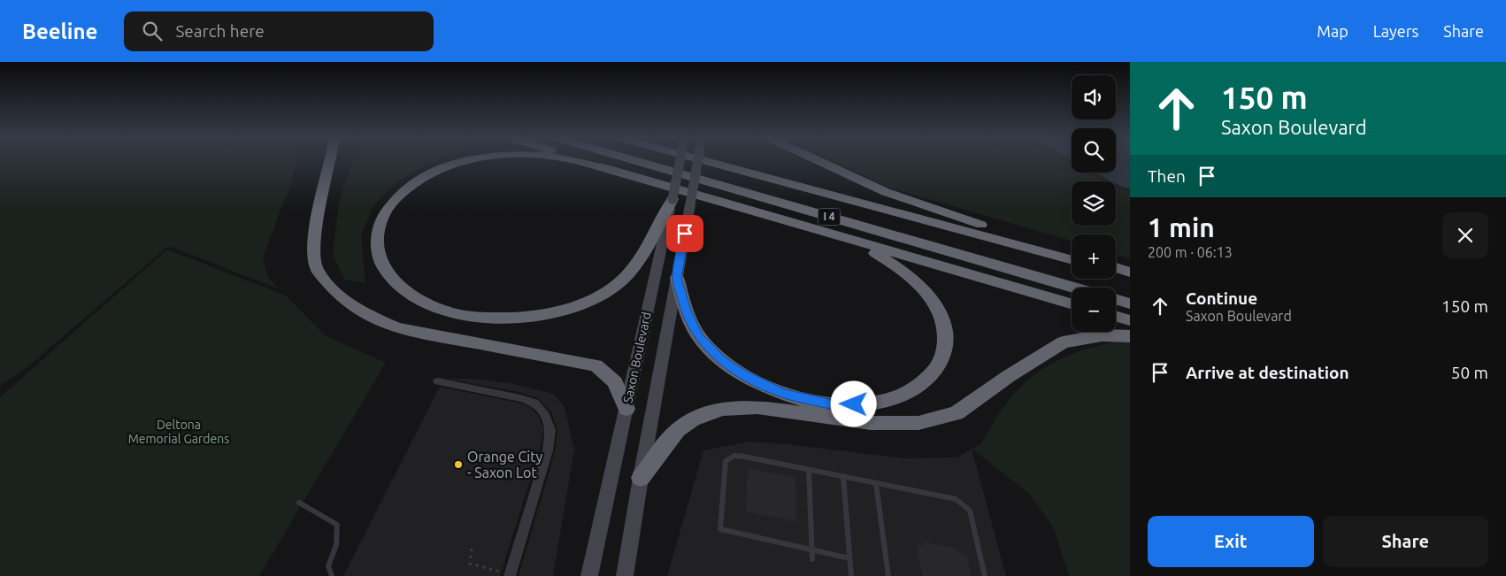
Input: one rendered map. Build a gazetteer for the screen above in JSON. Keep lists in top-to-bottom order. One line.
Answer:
{"streets":{"highway":["I 4"],"main road":["Saxon Boulevard"]},"parks":["Deltona Memorial Gardens"],"places":["Orange City - Saxon Lot"],"page":{"header":"Beeline","search":"Search here","nav":["Map","Layers","Share"],"turn":["150 m","Saxon Boulevard"],"map_buttons":["+","−"],"then":"Then","heading":["1 min","200 m · 06:13"],"list":[{"name":"Continue","note":"Saxon Boulevard","value":"150 m"},{"name":"Arrive at destination","value":"50 m"}],"buttons":["Exit","Share"]}}
